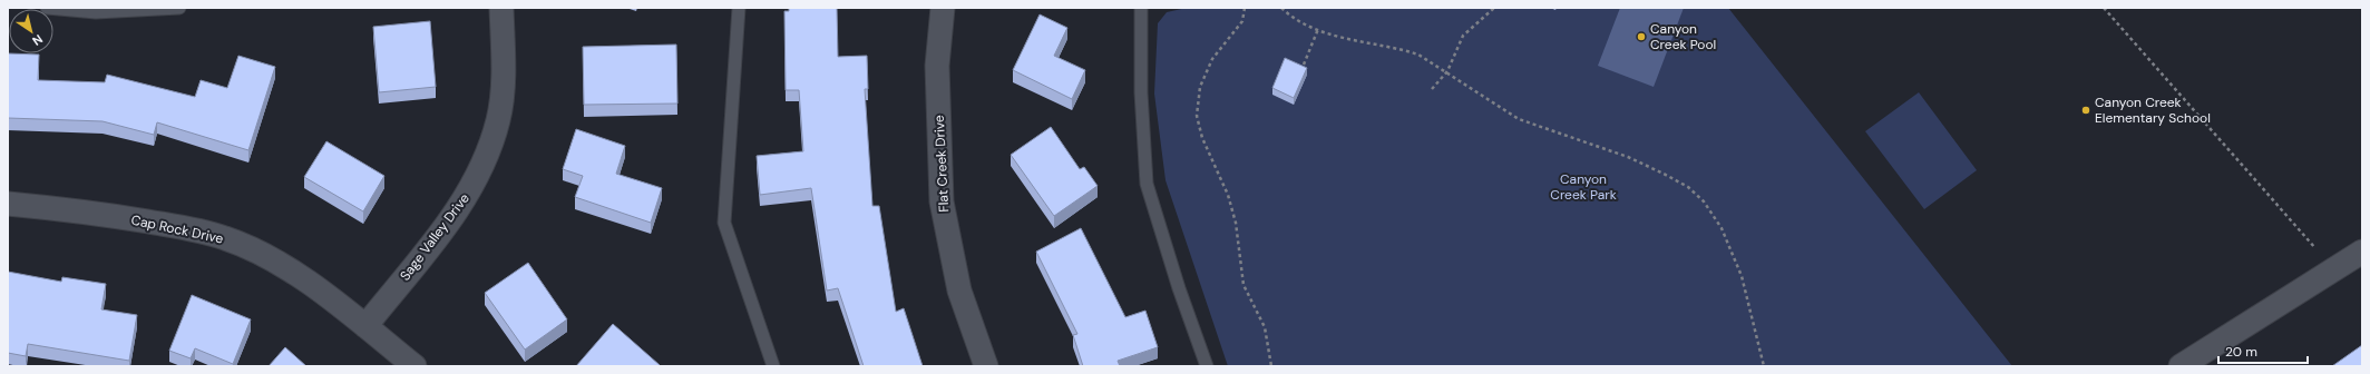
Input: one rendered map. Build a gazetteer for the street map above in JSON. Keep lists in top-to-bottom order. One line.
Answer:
{"streets":{"street":["Flat Creek Drive","Cap Rock Drive","Sage Valley Drive"]},"crossings":[["Cap Rock Drive","Sage Valley Drive"]],"parks":["Canyon Creek Park"],"places":["Canyon Creek Pool","Canyon Creek Elementary School"],"scale_bar":"20 m","north":"bottom right"}
